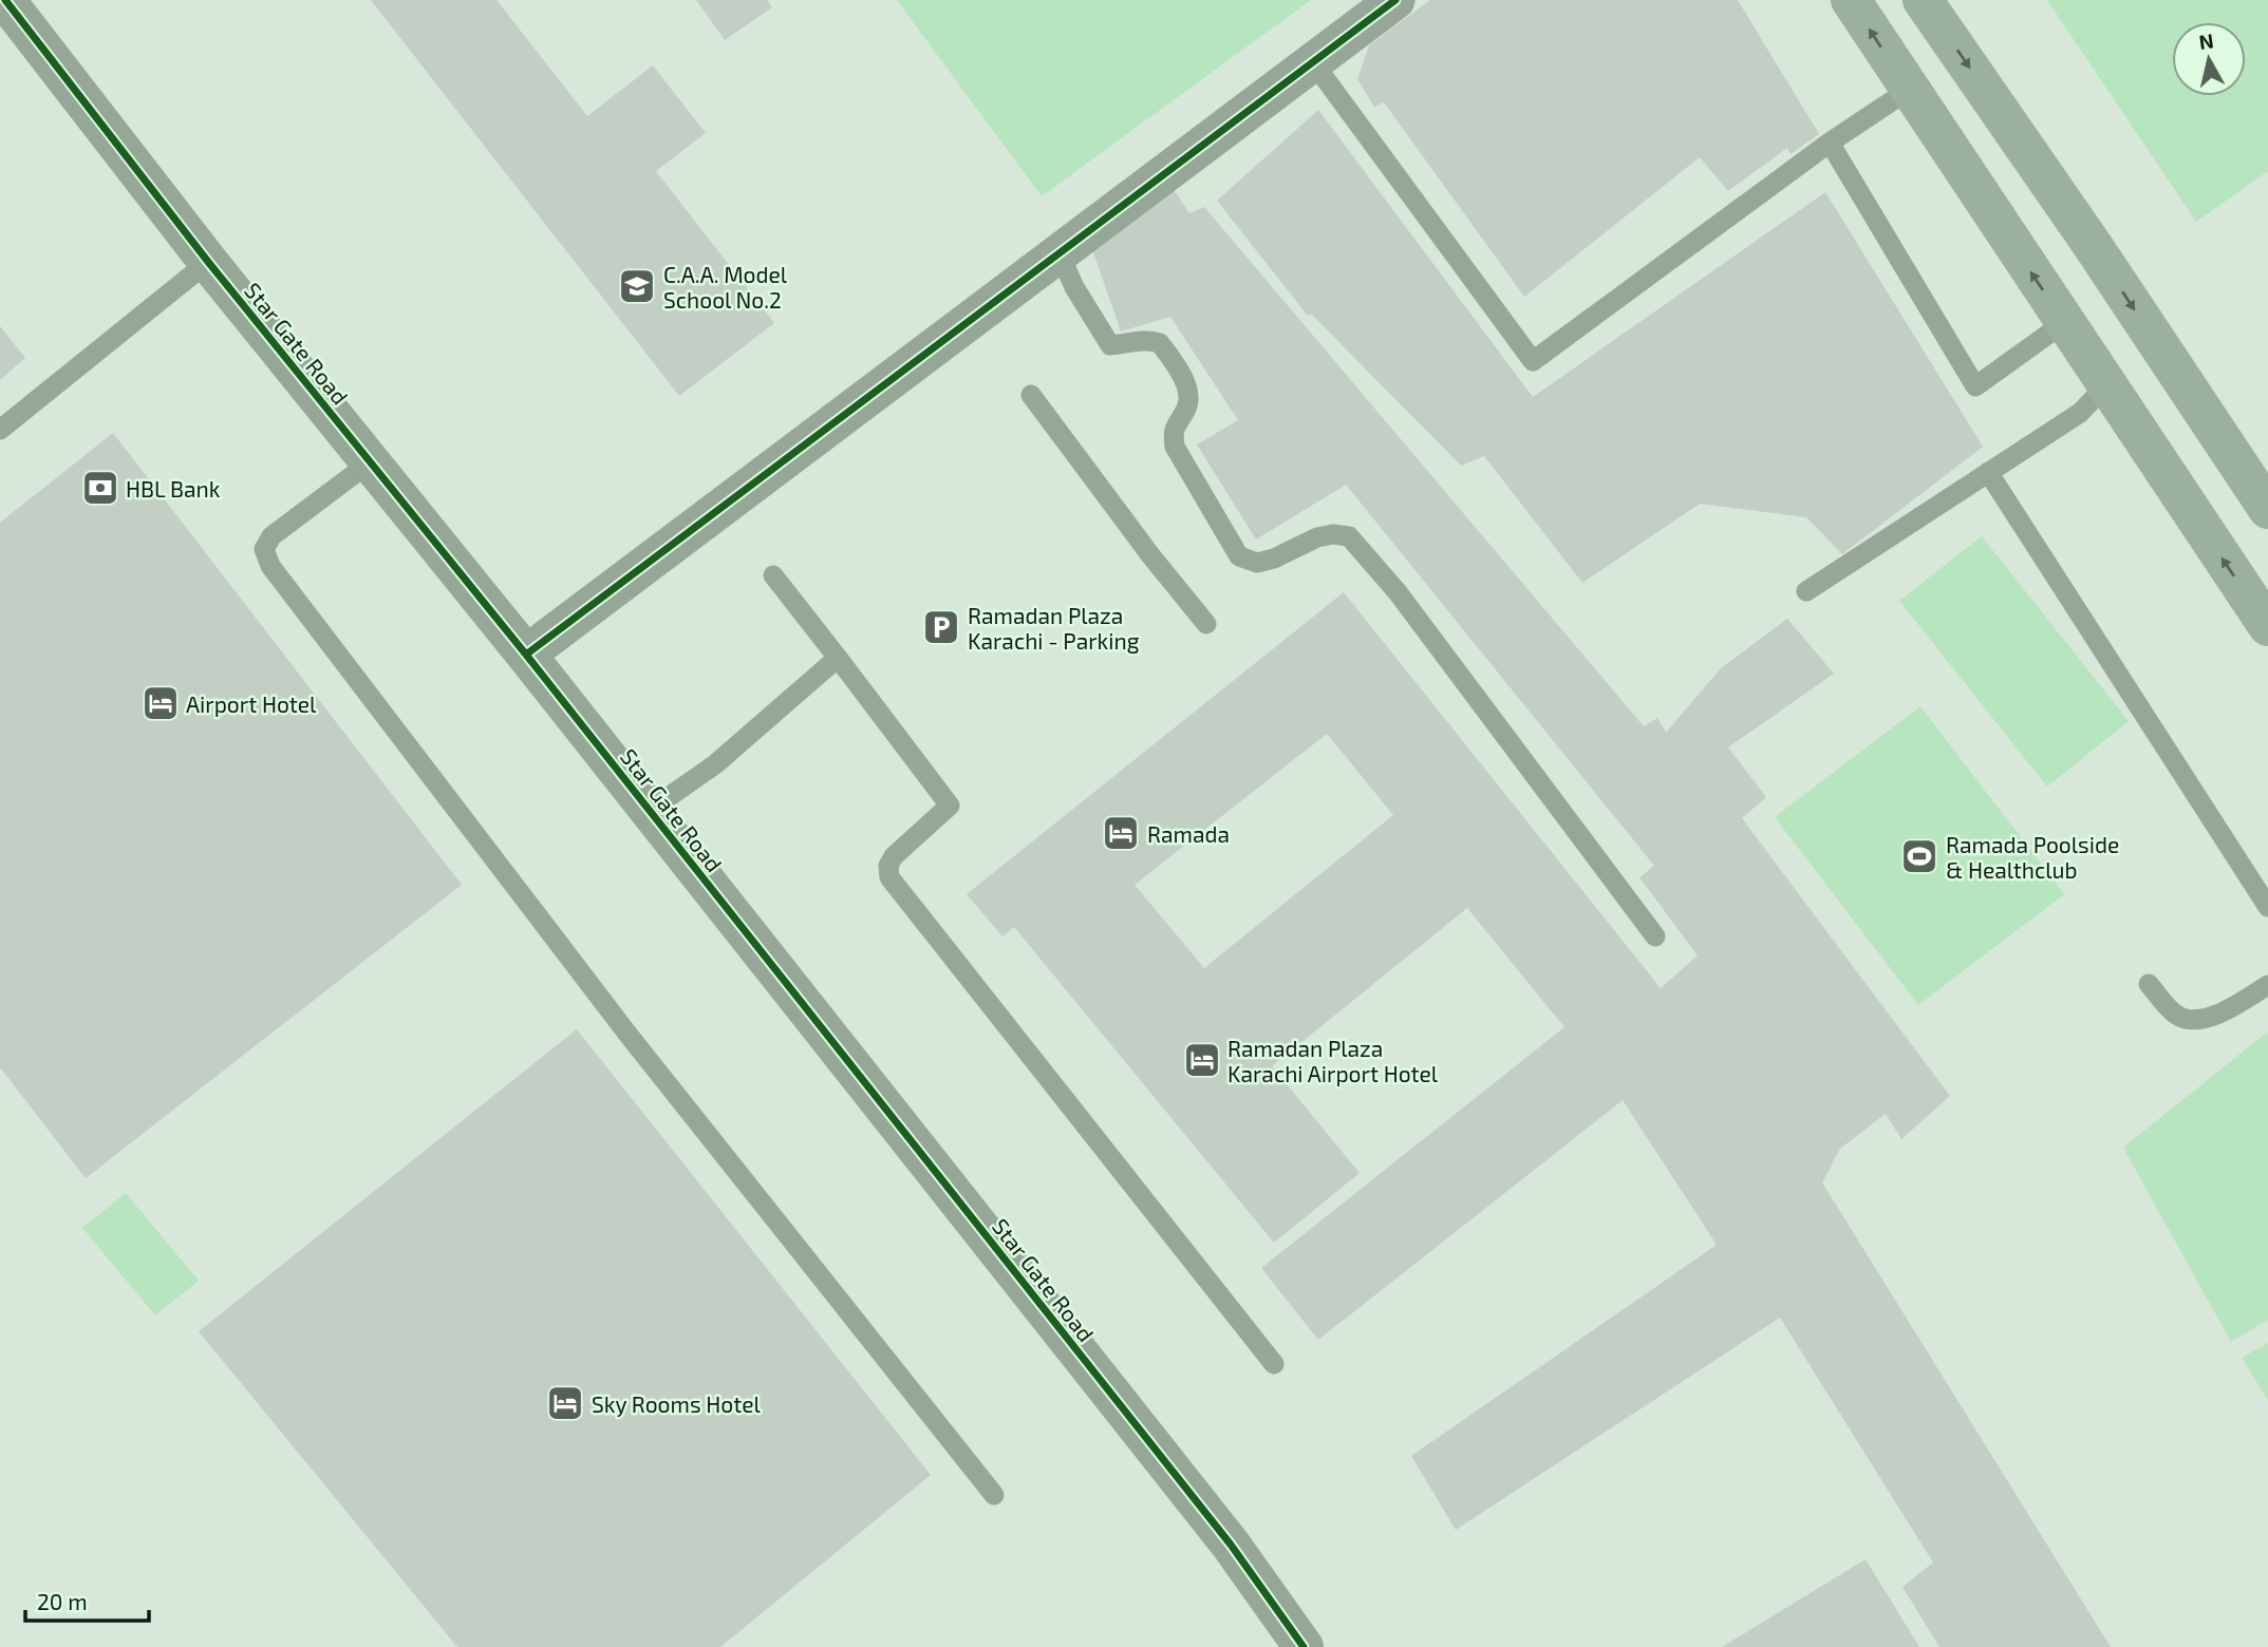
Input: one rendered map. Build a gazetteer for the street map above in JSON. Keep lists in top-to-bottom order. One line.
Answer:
{"streets":{"street":["Star Gate Road"]},"places":{"school or university":["C.A.A. Model School No.2"],"bank":["HBL Bank"],"parking":["Ramadan Plaza Karachi - Parking"],"hotel":["Airport Hotel","Ramada","Ramadan Plaza Karachi Airport Hotel","Sky Rooms Hotel"],"sports":["Ramada Poolside & Healthclub"]},"scale_bar":"20 m","north":"top"}
